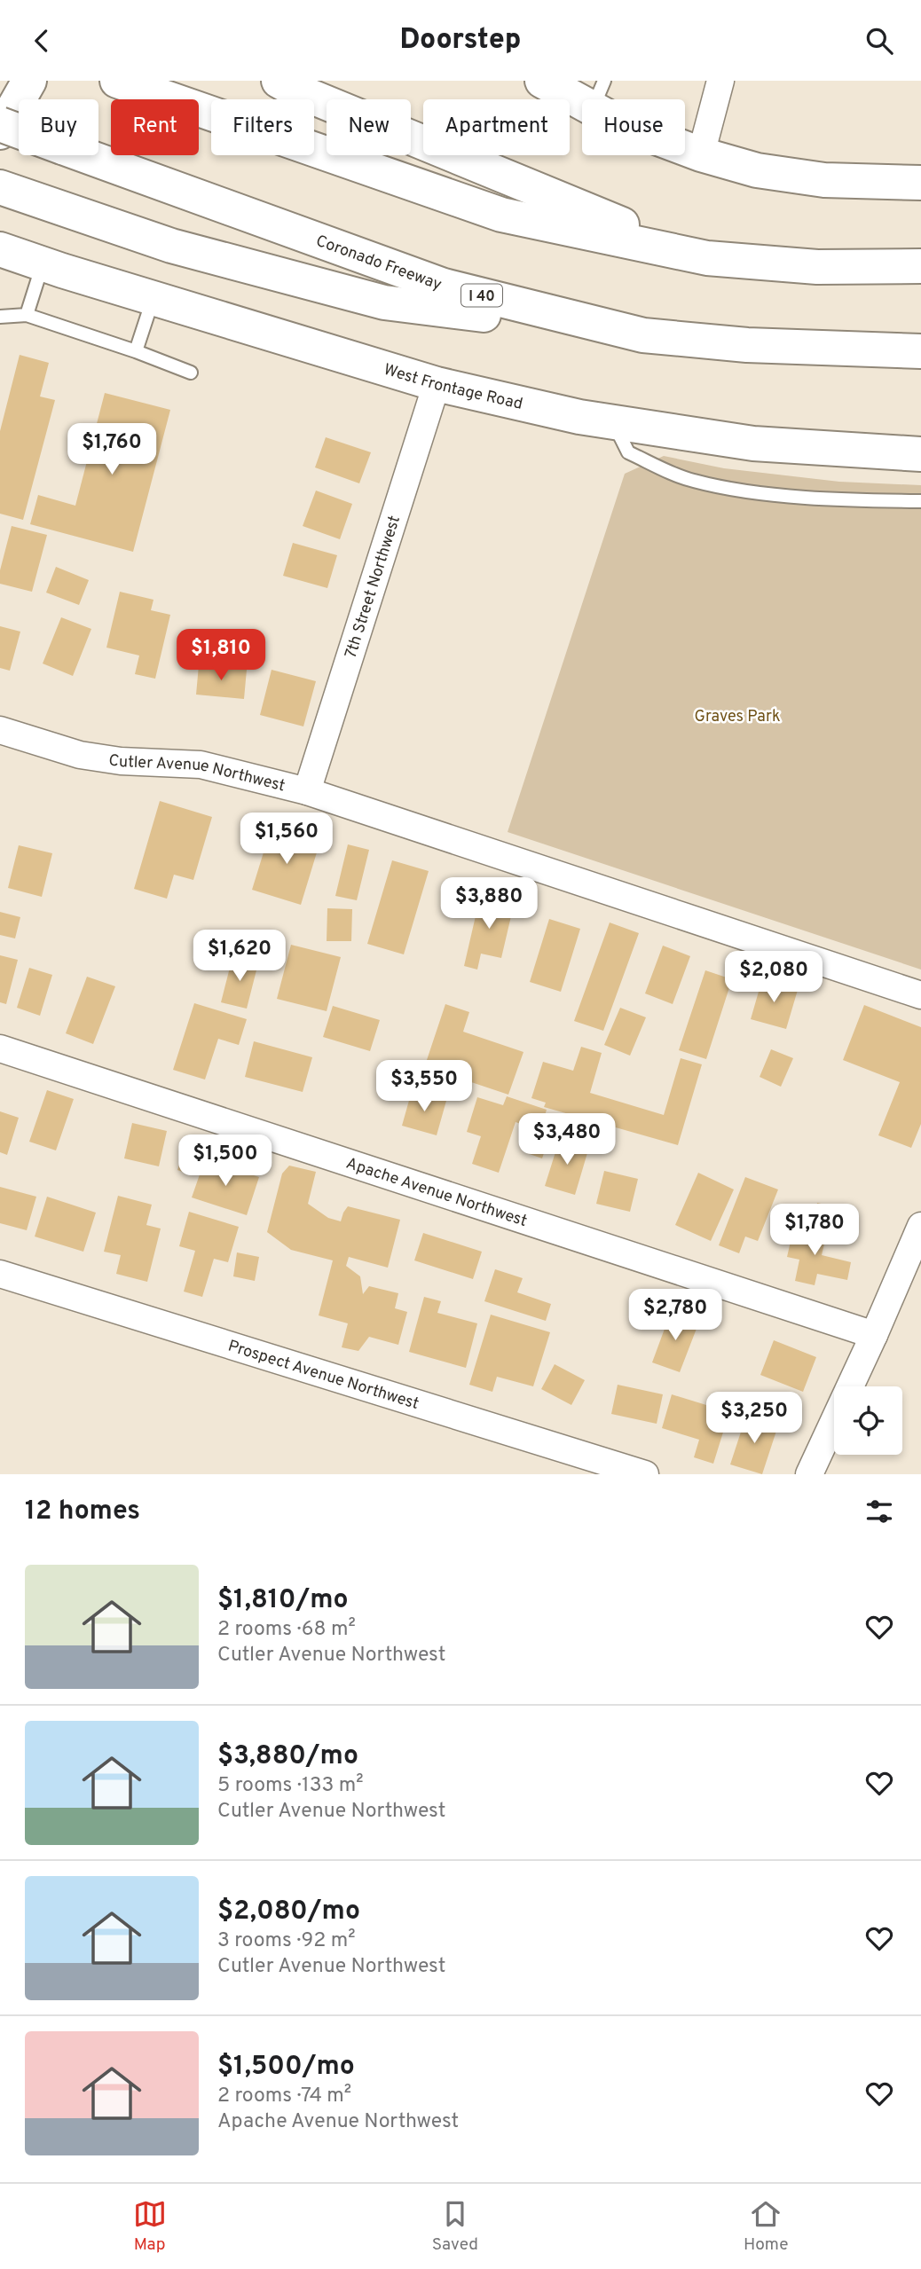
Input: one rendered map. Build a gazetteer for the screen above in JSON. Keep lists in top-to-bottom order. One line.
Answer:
{"streets":{"main road":["Coronado Freeway","I 40","West Frontage Road"],"street":["7th Street Northwest","Cutler Avenue Northwest","Apache Avenue Northwest","Prospect Avenue Northwest"]},"crossings":[["West Frontage Road","7th Street Northwest"],["7th Street Northwest","Cutler Avenue Northwest"]],"parks":["Graves Park"],"page":{"header":"Doorstep","chip":["Buy","Rent","Filters","New","Apartment","House"],"price":["$1,760","$1,810","$1,560","$3,880","$1,620","$2,080","$3,550","$3,480","$1,500","$1,780","$2,780","$3,250"],"heading":"12 homes","list":[{"name":"$1,810/mo","note":"2 rooms · 68 m² · Cutler Avenue Northwest"},{"name":"$3,880/mo","note":"5 rooms · 133 m² · Cutler Avenue Northwest"},{"name":"$2,080/mo","note":"3 rooms · 92 m² · Cutler Avenue Northwest"},{"name":"$1,500/mo","note":"2 rooms · 74 m² · Apache Avenue Northwest"}],"tabs":["Map","Saved","Home"]}}
